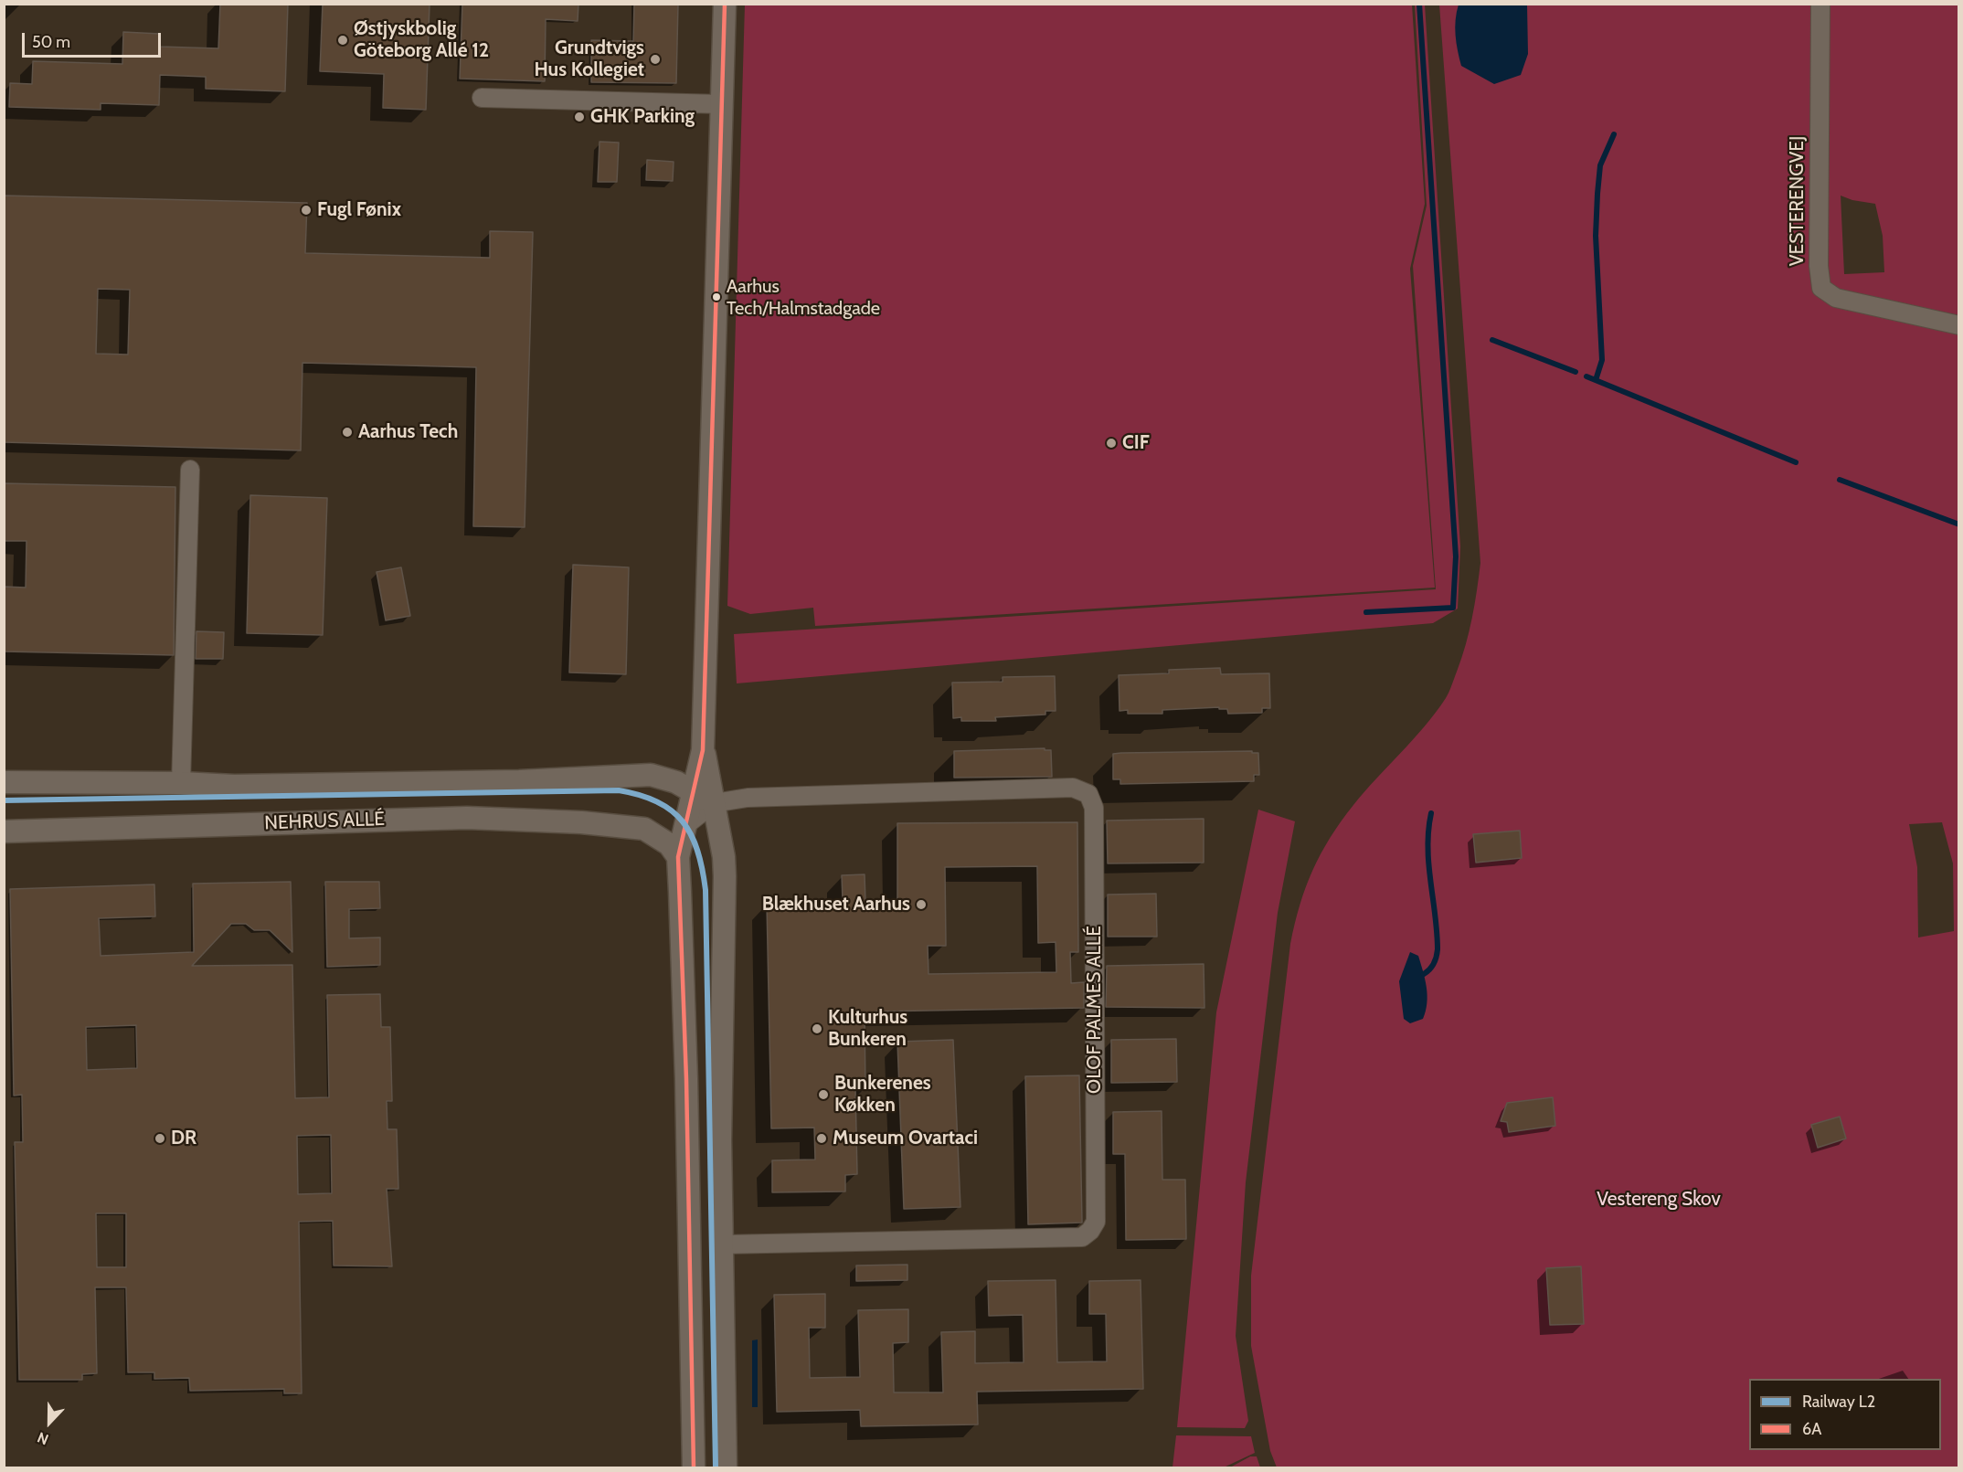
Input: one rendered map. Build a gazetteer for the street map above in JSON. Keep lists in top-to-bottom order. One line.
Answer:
{"streets":{"street":["VESTERENGVEJ","NEHRUS ALLÉ","OLOF PALMES ALLÉ"]},"crossings":[["NEHRUS ALLÉ","OLOF PALMES ALLÉ"]],"parks":["Vestereng Skov"],"places":["Østjyskbolig Göteborg Allé 12","Grundtvigs Hus Kollegiet","GHK Parking","Fugl Fønix","Aarhus Tech/Halmstadgade","Aarhus Tech","CIF","Blækhuset Aarhus","Kulturhus Bunkeren","Bunkerenes Køkken","DR","Museum Ovartaci"],"lines":["transit line 6A","rail line L2"],"legend":["Railway L2","6A"],"scale_bar":"50 m","north":"bottom"}
